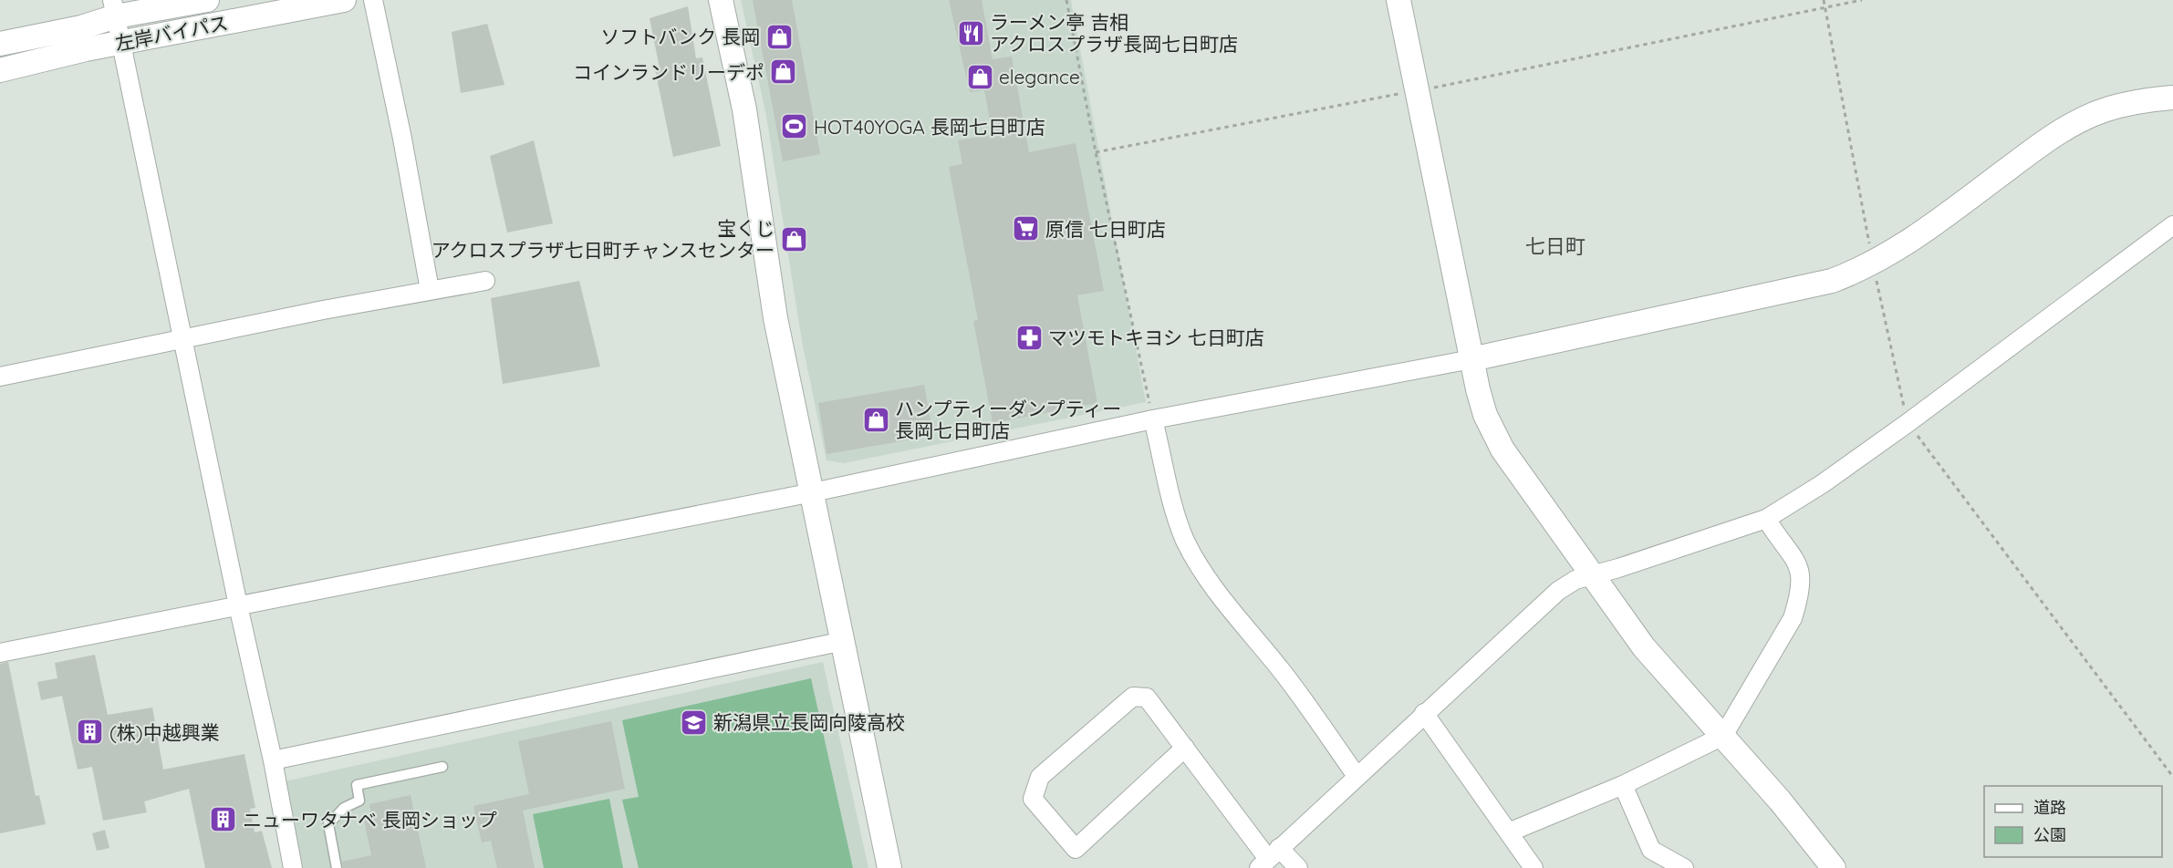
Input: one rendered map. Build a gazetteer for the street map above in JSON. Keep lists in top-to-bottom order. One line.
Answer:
{"streets":{"street":["左岸バイパス"]},"districts":["七日町"],"places":{"restaurant":["ラーメン亭 吉相 アクロスプラザ長岡七日町店"],"shop":["ソフトバンク 長岡","コインランドリーデポ","elegance","宝くじ アクロスプラザ七日町チャンスセンター","ハンプティーダンプティー 長岡七日町店"],"sports":["HOT40YOGA 長岡七日町店"],"supermarket":["原信 七日町店"],"pharmacy":["マツモトキヨシ 七日町店"],"school or university":["新潟県立長岡向陵高校"],"building":["(株)中越興業","ニューワタナベ 長岡ショップ"]},"legend":["道路","公園"]}
